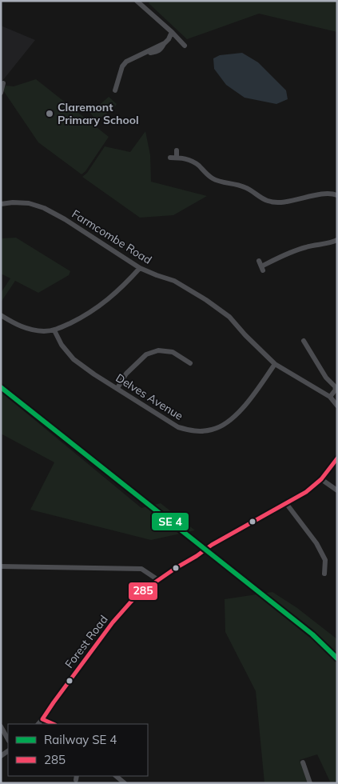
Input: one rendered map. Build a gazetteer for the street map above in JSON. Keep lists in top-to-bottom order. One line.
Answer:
{"streets":{"street":["Farmcombe Road","Delves Avenue","Forest Road"]},"crossings":[["Farmcombe Road","Delves Avenue"]],"places":["Claremont Primary School"],"lines":["transit line 285"],"legend":["Railway SE 4","285"]}
